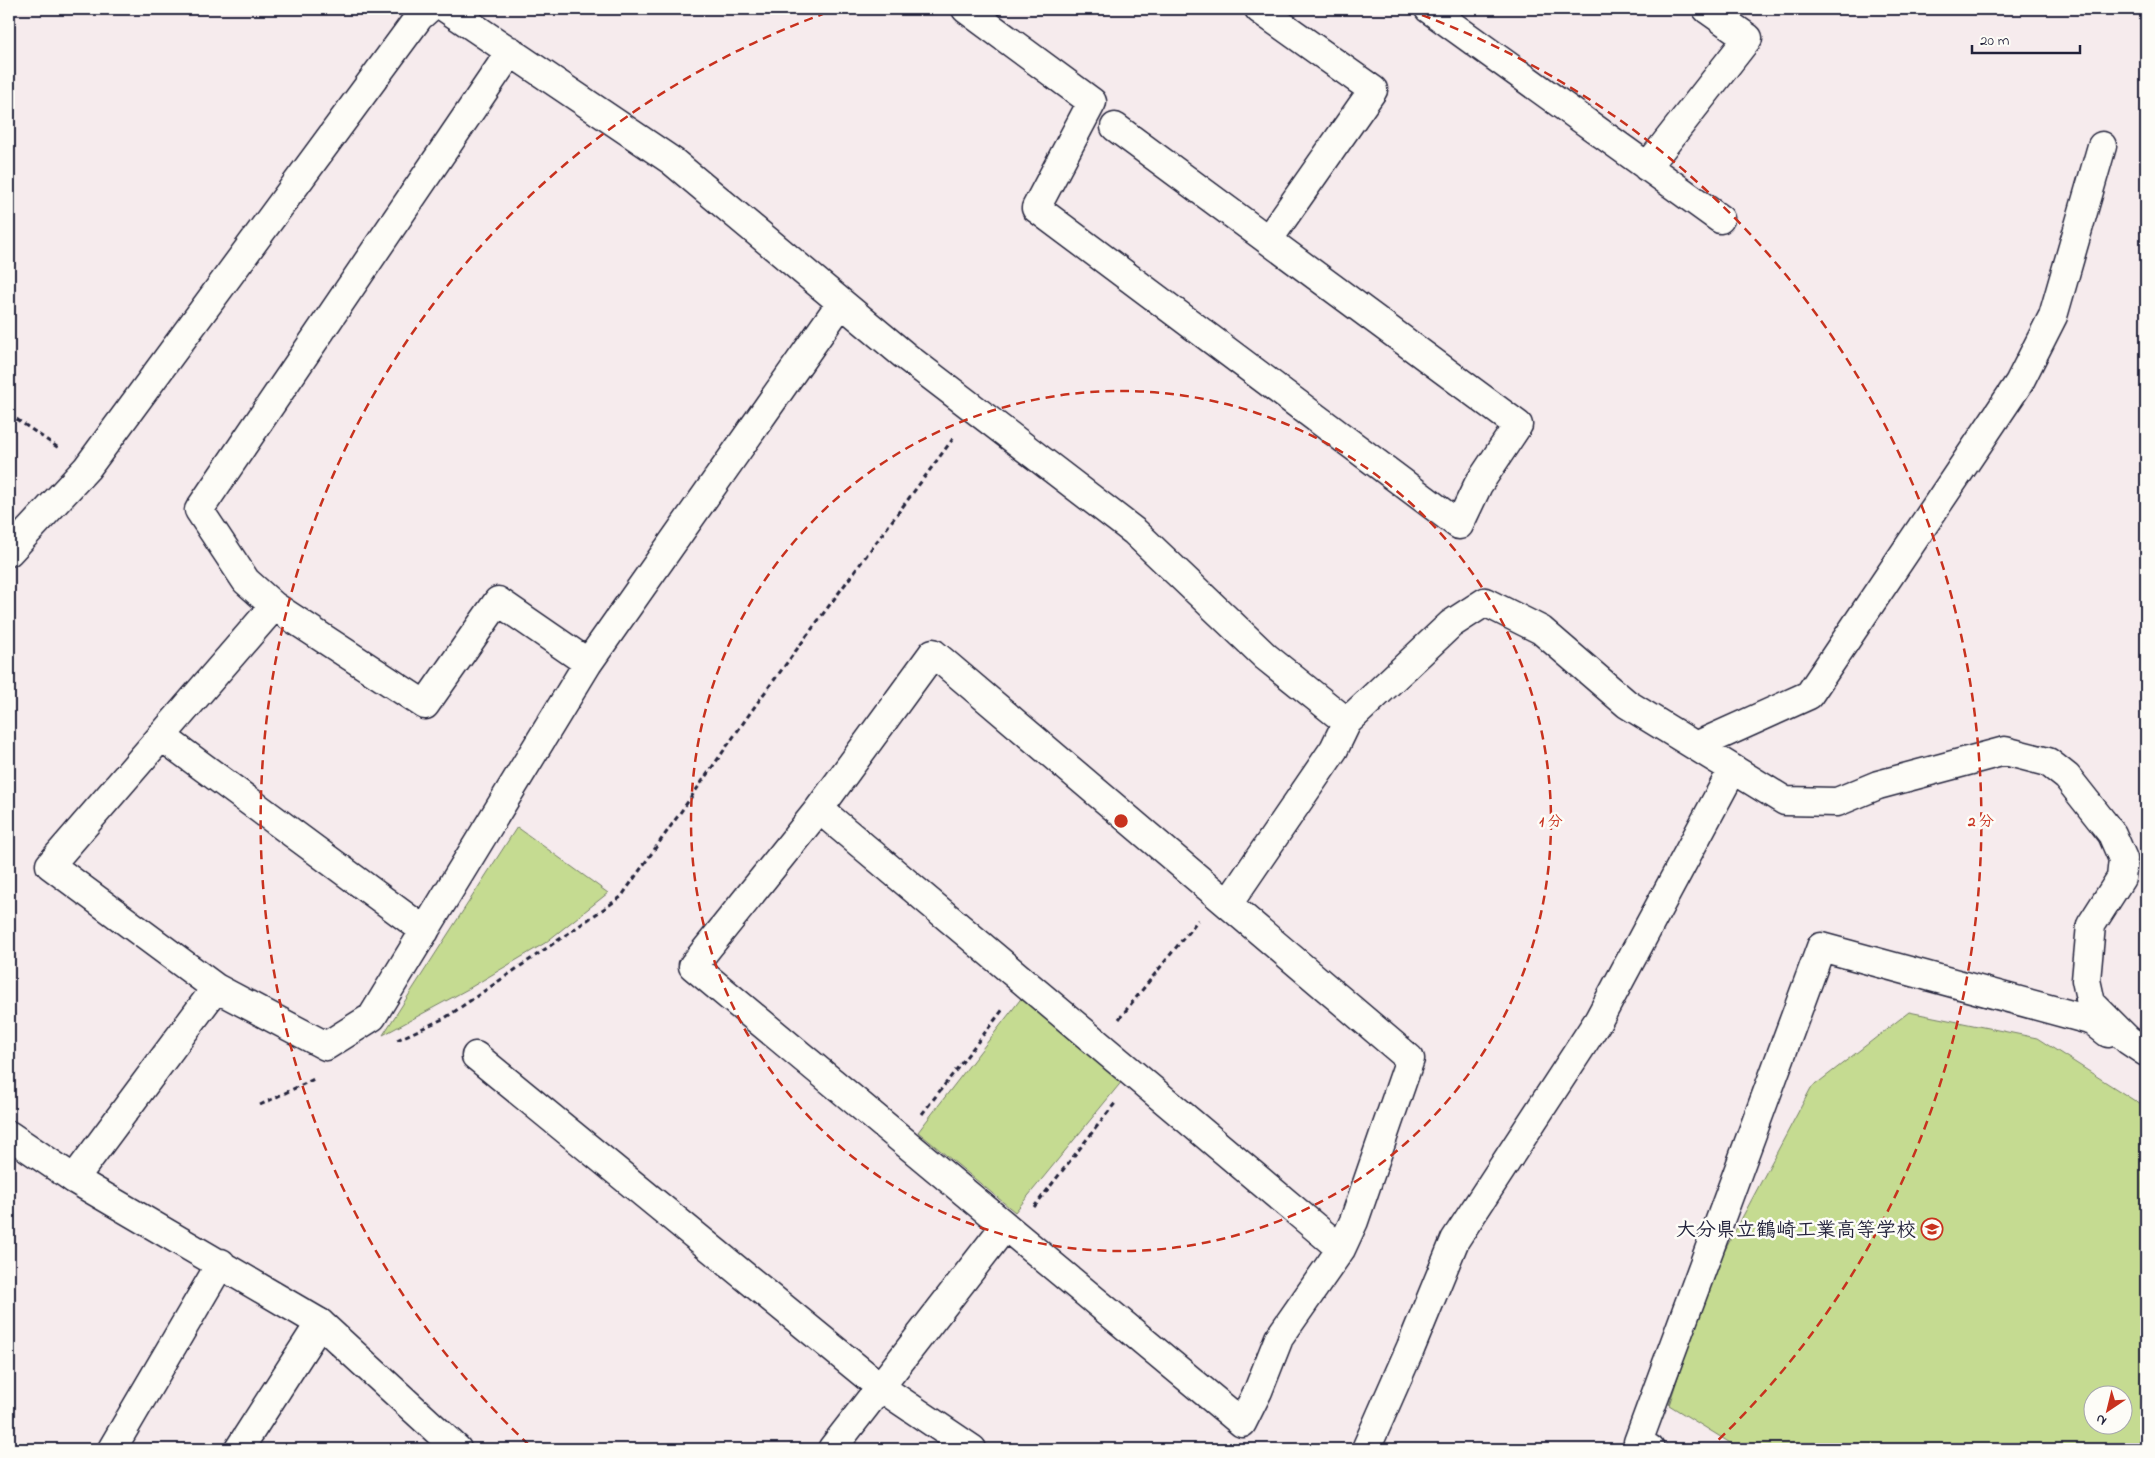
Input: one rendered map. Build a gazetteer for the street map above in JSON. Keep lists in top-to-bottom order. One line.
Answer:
{"places":{"school or university":["大分県立鶴崎工業高等学校"]},"scale_bar":"20 m","north":"bottom left","rings":["1 分","2 分"]}
